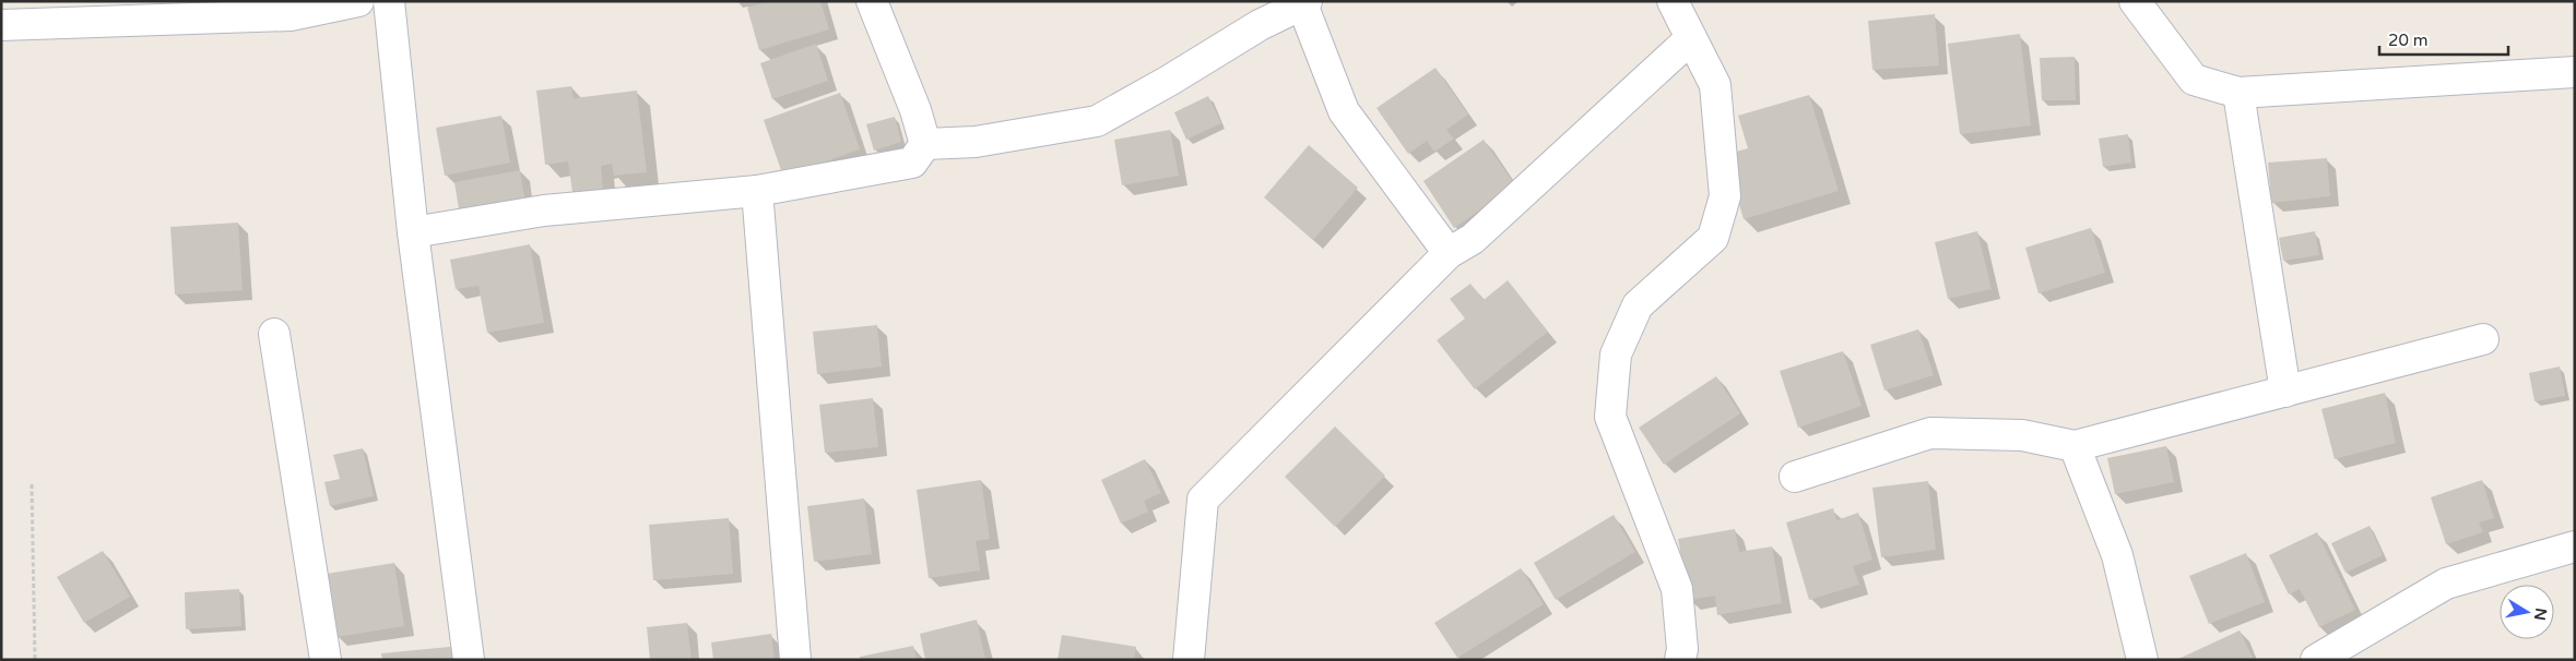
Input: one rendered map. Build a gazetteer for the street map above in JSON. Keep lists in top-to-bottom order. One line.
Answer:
{"scale_bar":"20 m","north":"right"}
